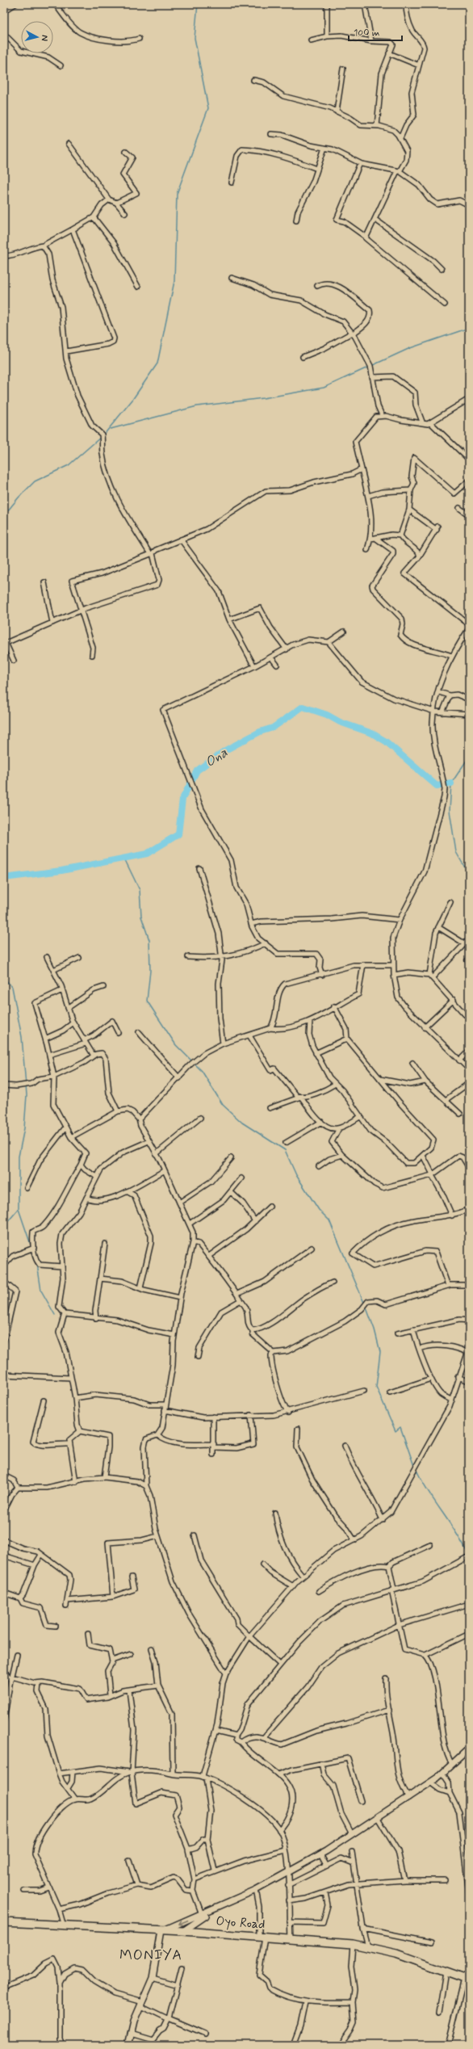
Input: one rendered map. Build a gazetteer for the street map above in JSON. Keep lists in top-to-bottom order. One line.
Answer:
{"streets":{"highway":["Oyo Road"]},"districts":["MONIYA"],"water":["Ona"],"scale_bar":"100 m","north":"right"}
